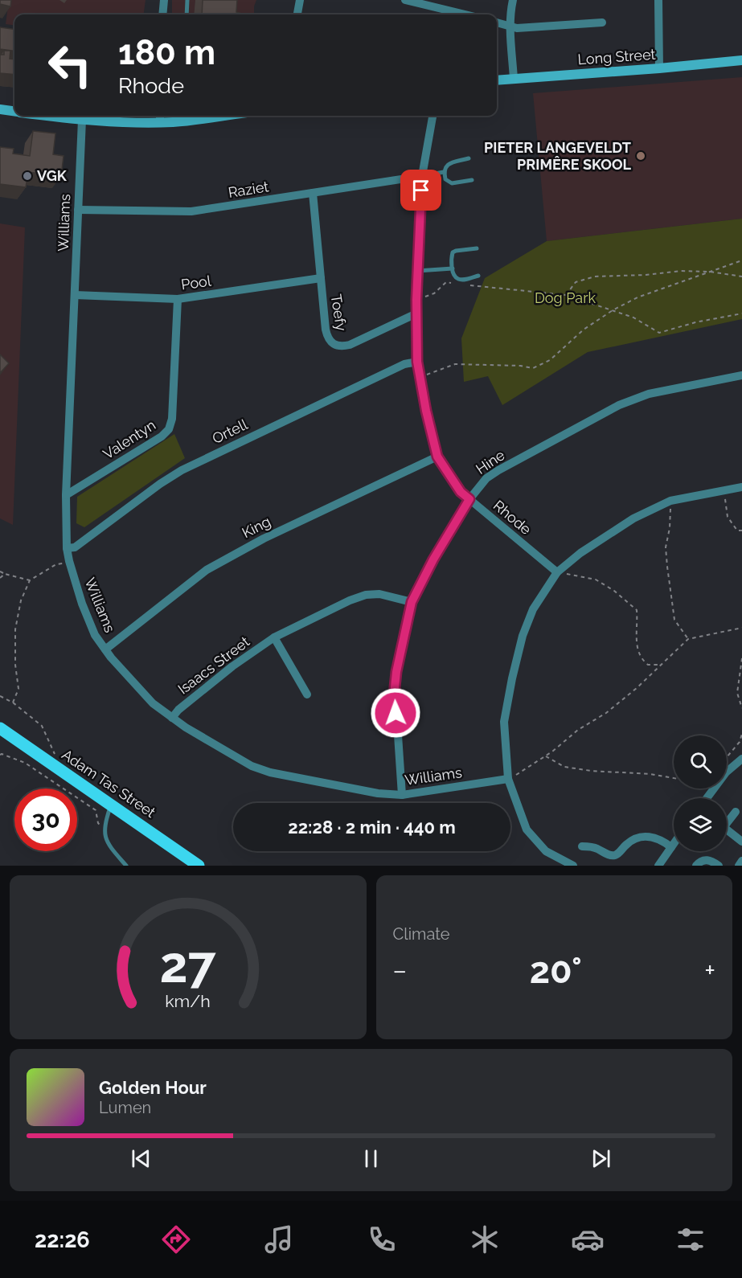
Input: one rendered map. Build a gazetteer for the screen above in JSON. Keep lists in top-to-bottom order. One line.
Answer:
{"streets":{"main road":["Adam Tas Street"],"street":["Long Street","Raziet","Williams","Pool","Toefy","Ortell","Valentyn","Hine","Rhode","King","Isaacs Street"]},"crossings":[["Raziet","Williams"],["Raziet","Toefy"],["Raziet","Rhode"],["Williams","Pool"],["Williams","Ortell"],["Williams","Valentyn"],["Williams","Hine"],["Williams","King"],["Williams","Isaacs Street"],["Pool","Toefy"],["Pool","Valentyn"],["Toefy","Rhode"],["Ortell","Rhode"],["Hine","Rhode"],["Hine","Isaacs Street"],["Rhode","King"]],"parks":["Dog Park"],"places":["PIETER LANGEVELDT PRIMÊRE SKOOL","VGK"],"page":{"turn":["180 m","Rhode"],"limit":"30","trip":"22:28 · 2 min · 440 m","tile":"Climate","heat":["−","20°","+"],"song":["Golden Hour","Lumen"],"tabs":"22:26","gauge":["27","km/h"]}}
